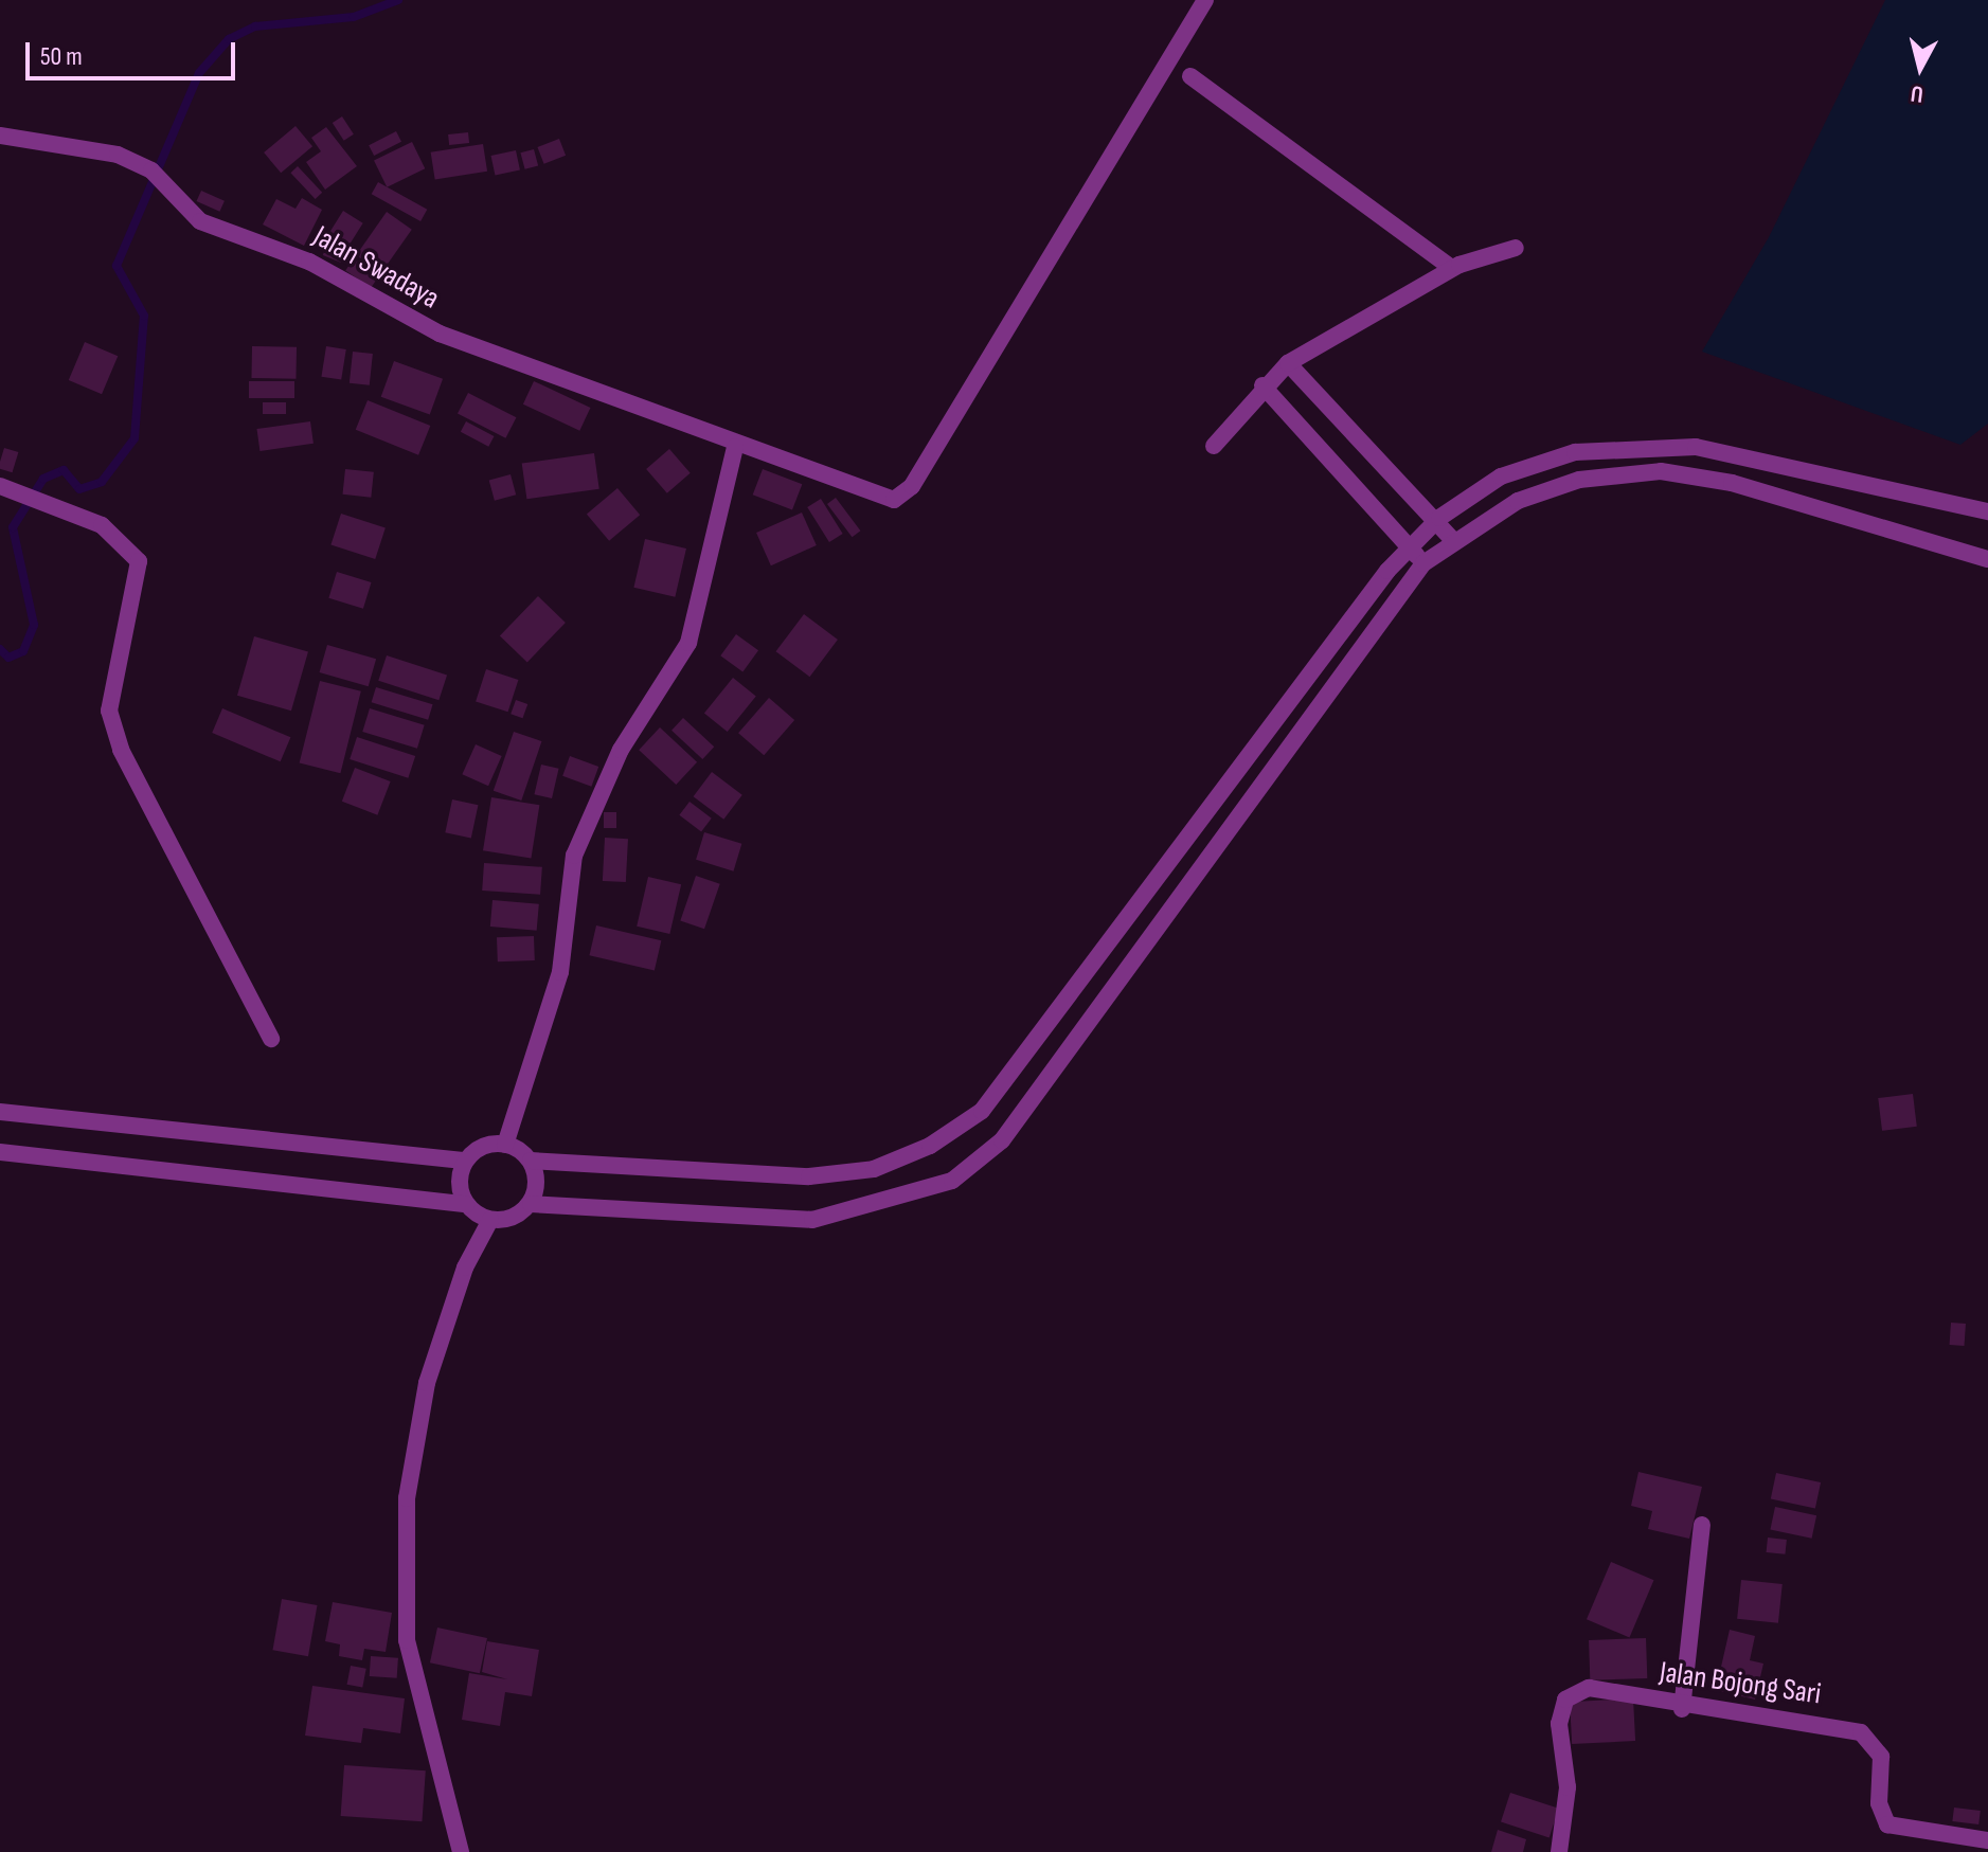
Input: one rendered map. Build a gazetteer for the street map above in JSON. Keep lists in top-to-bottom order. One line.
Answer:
{"streets":{"street":["Jalan Swadaya","Jalan Bojong Sari"]},"scale_bar":"50 m","north":"bottom"}
